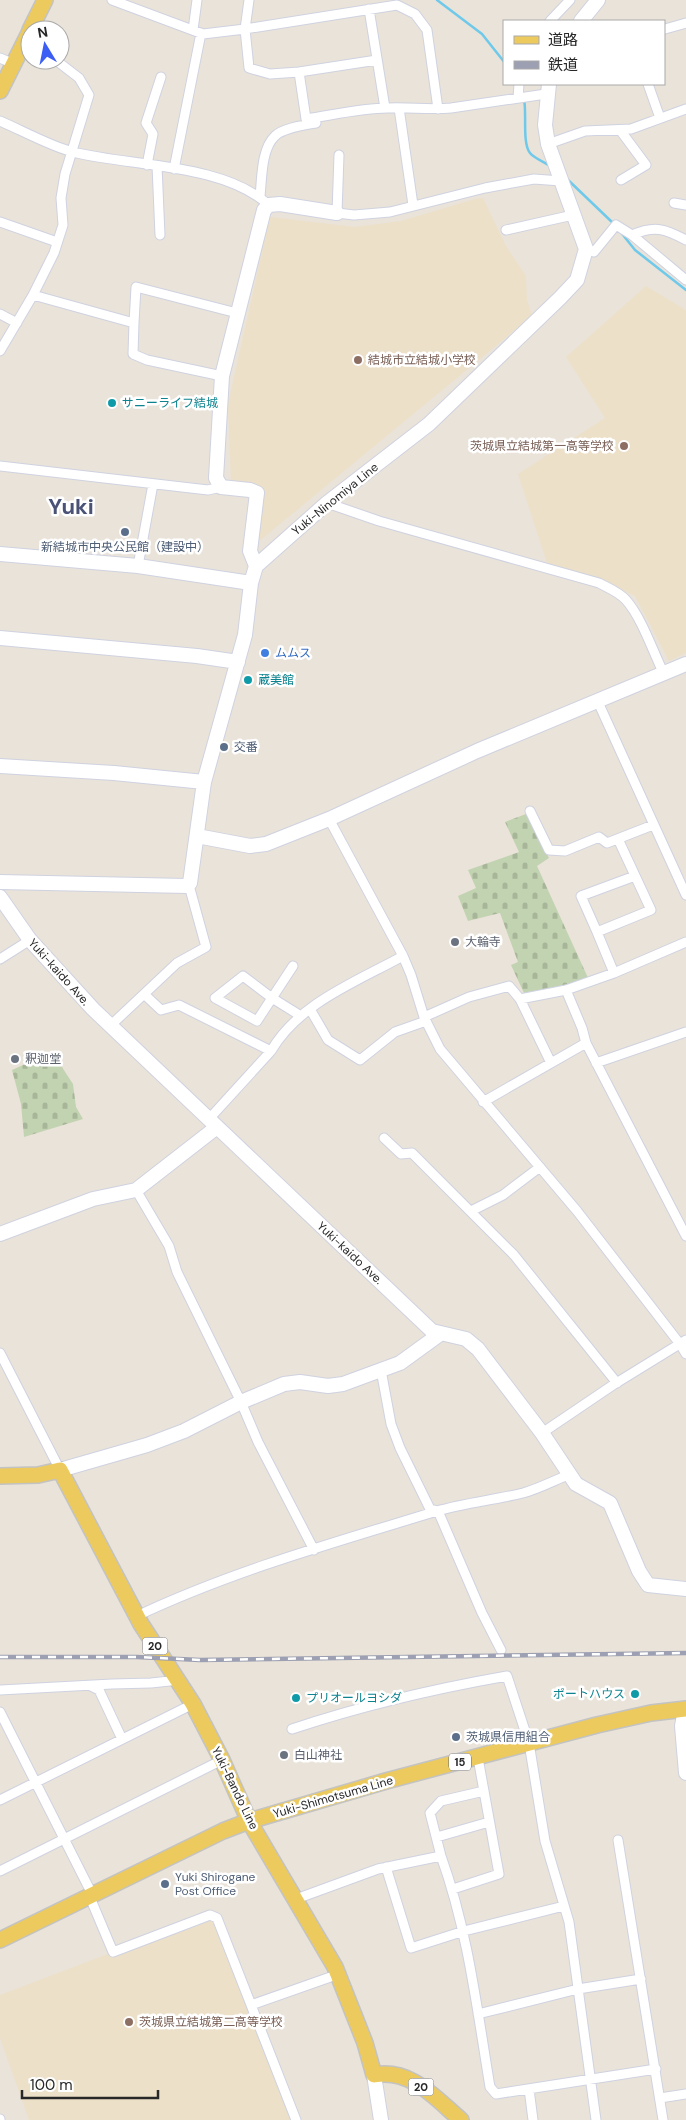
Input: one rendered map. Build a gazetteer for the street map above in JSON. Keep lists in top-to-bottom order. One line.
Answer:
{"streets":{"main road":["20","15","Yuki-Bando Line","Yuki-Shimotsuma Line"],"street":["Yuki-Ninomiya Line","Yuki-kaido Ave."]},"crossings":[["20","Yuki-Bando Line"],["Yuki-Bando Line","Yuki-Shimotsuma Line"]],"districts":["Yuki"],"places":["結城市立結城小学校","サニーライフ結城","茨城県立結城第一高等学校","新結城市中央公民館（建設中）","ムムス","蔵美館","交番","大輪寺","釈迦堂","ポートハウス","プリオールヨシダ","茨城県信用組合","白山神社","Yuki Shirogane Post Office","茨城県立結城第二高等学校"],"legend":["道路","鉄道"],"scale_bar":"100 m","north":"top"}
